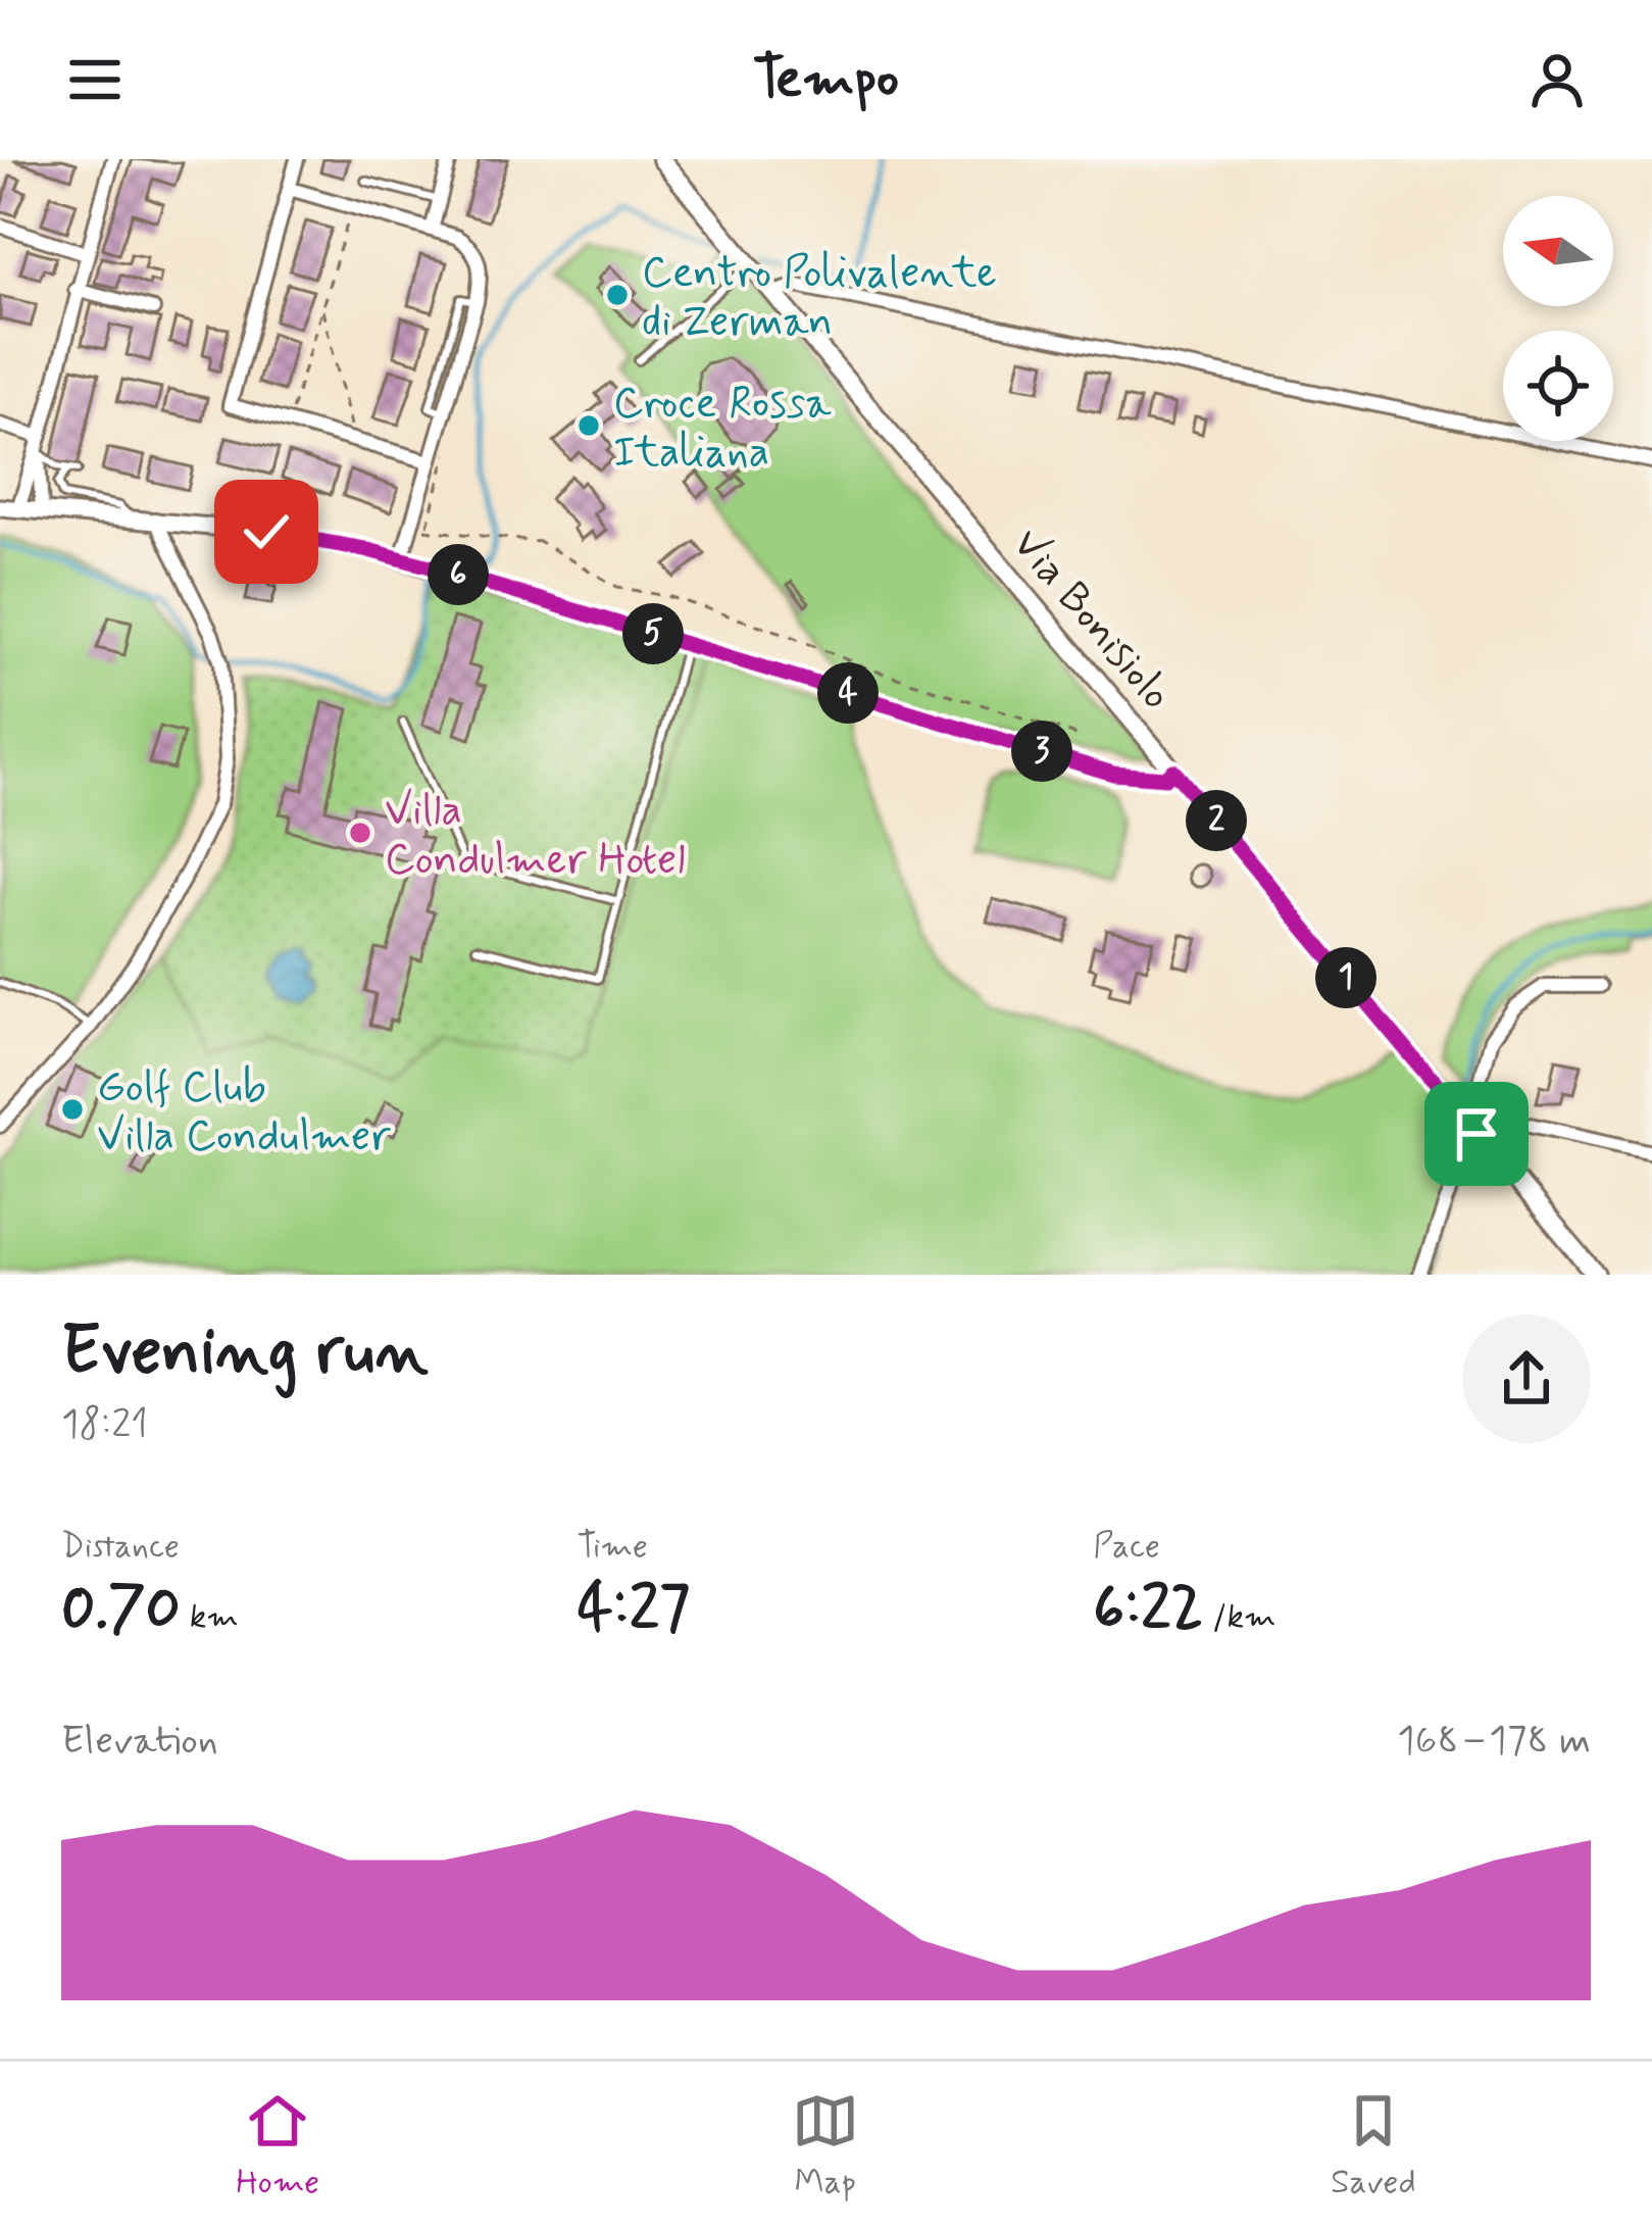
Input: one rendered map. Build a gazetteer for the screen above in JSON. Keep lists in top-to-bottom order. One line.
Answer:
{"streets":{"main road":["Via Bonisiolo"]},"places":["Centro Polivalente di Zerman","Croce Rossa Italiana","Villa Condulmer Hotel","Golf Club Villa Condulmer"],"north":"left","page":{"header":"Tempo","pins":["6","5","4","3","2","1"],"heading":["Evening run","18:21"],"stats":[["Distance","0.70 km"],["Time","4:27"],["Pace","6:22 /km"]],"chart":["Elevation","168–178 m"],"tabs":["Home","Map","Saved"]}}
